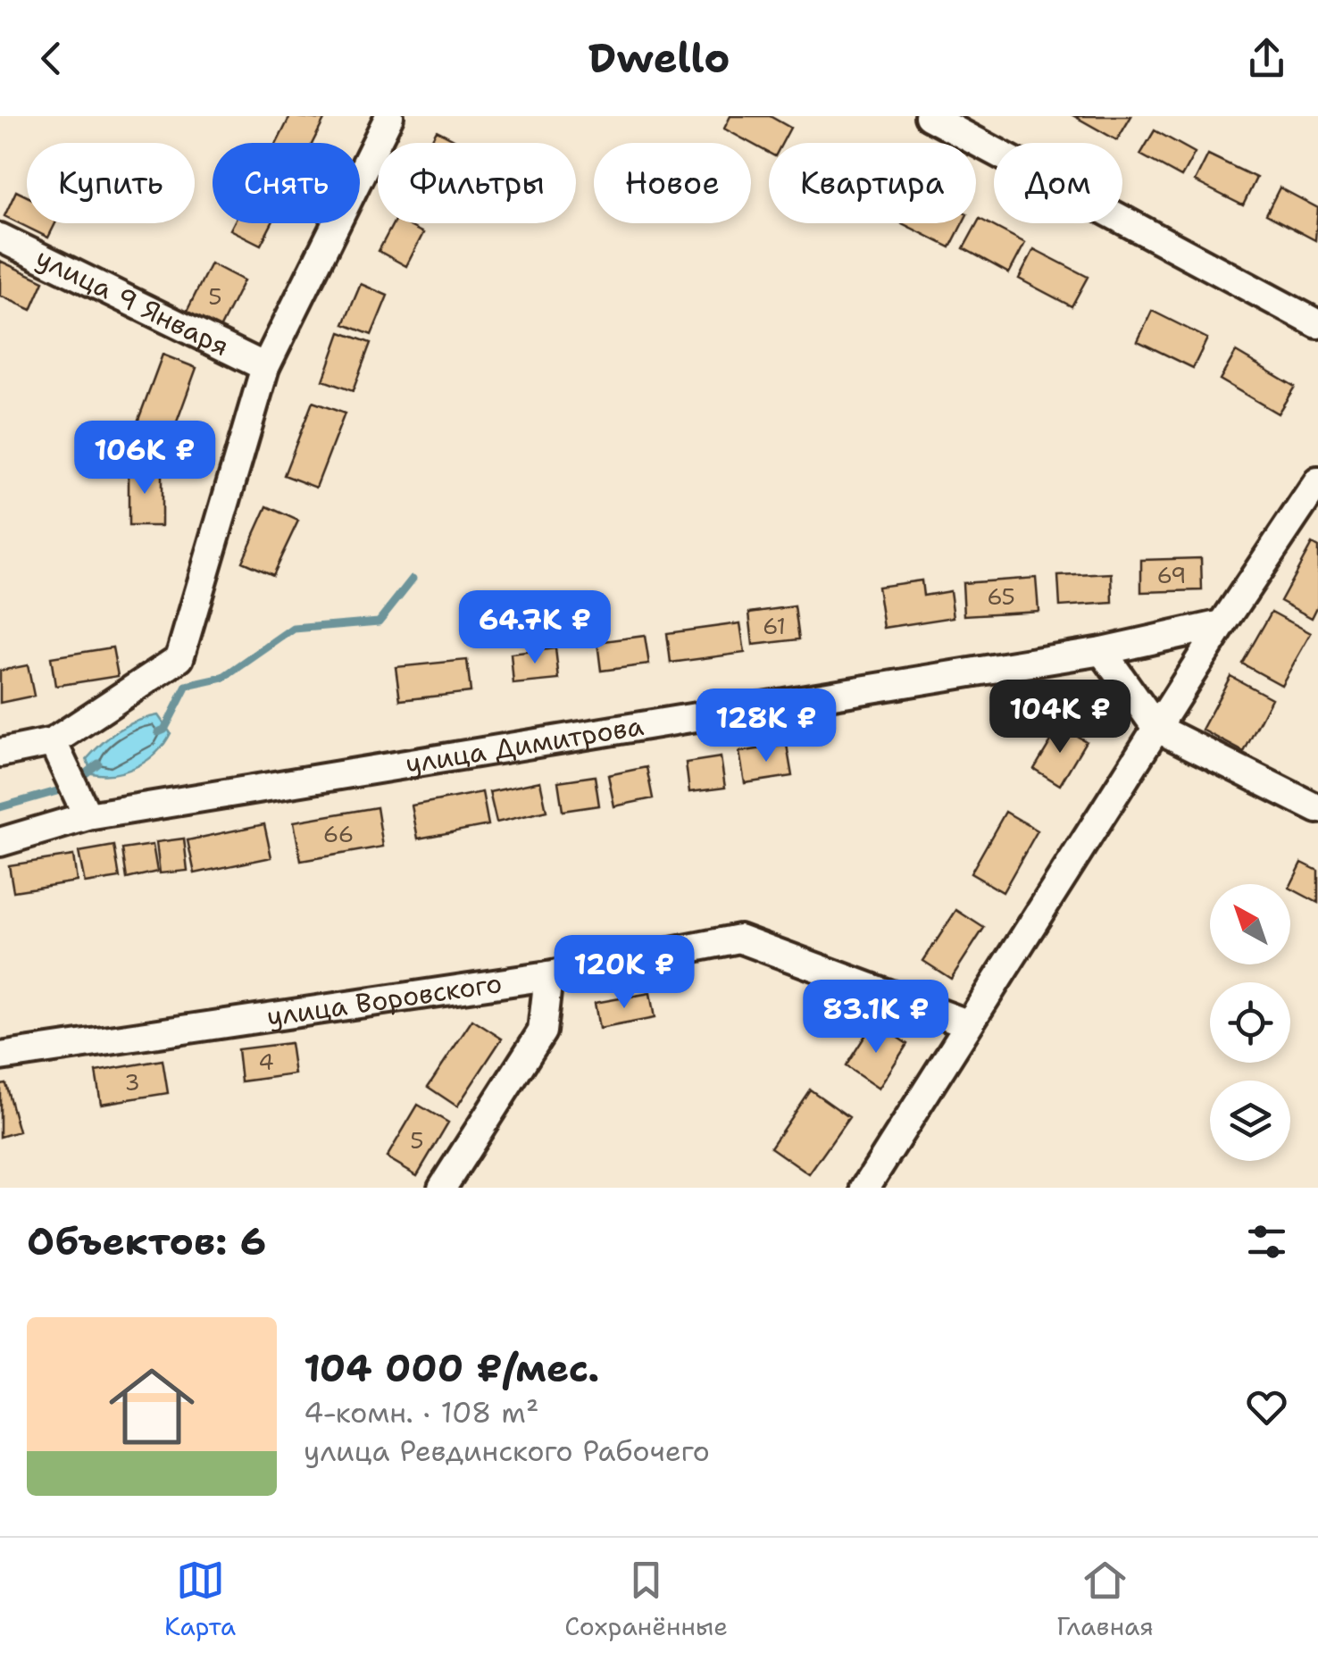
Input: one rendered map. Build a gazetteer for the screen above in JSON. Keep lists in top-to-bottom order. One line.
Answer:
{"streets":{"street":["улица 9 Января","улица Димитрова","улица Воровского"]},"house_numbers":["5","69","65","61","66","4","3","5"],"north":"top left","page":{"header":"Dwello","chip":["Купить","Снять","Фильтры","Новое","Квартира","Дом"],"price":["106K ₽","64.7K ₽","104K ₽","128K ₽","120K ₽","83.1K ₽"],"heading":"Объектов: 6","list":[{"name":"104 000 ₽/мес.","note":"4-комн. · 108 m² · улица Ревдинского Рабочего"}],"tabs":["Карта","Сохранённые","Главная"]}}
